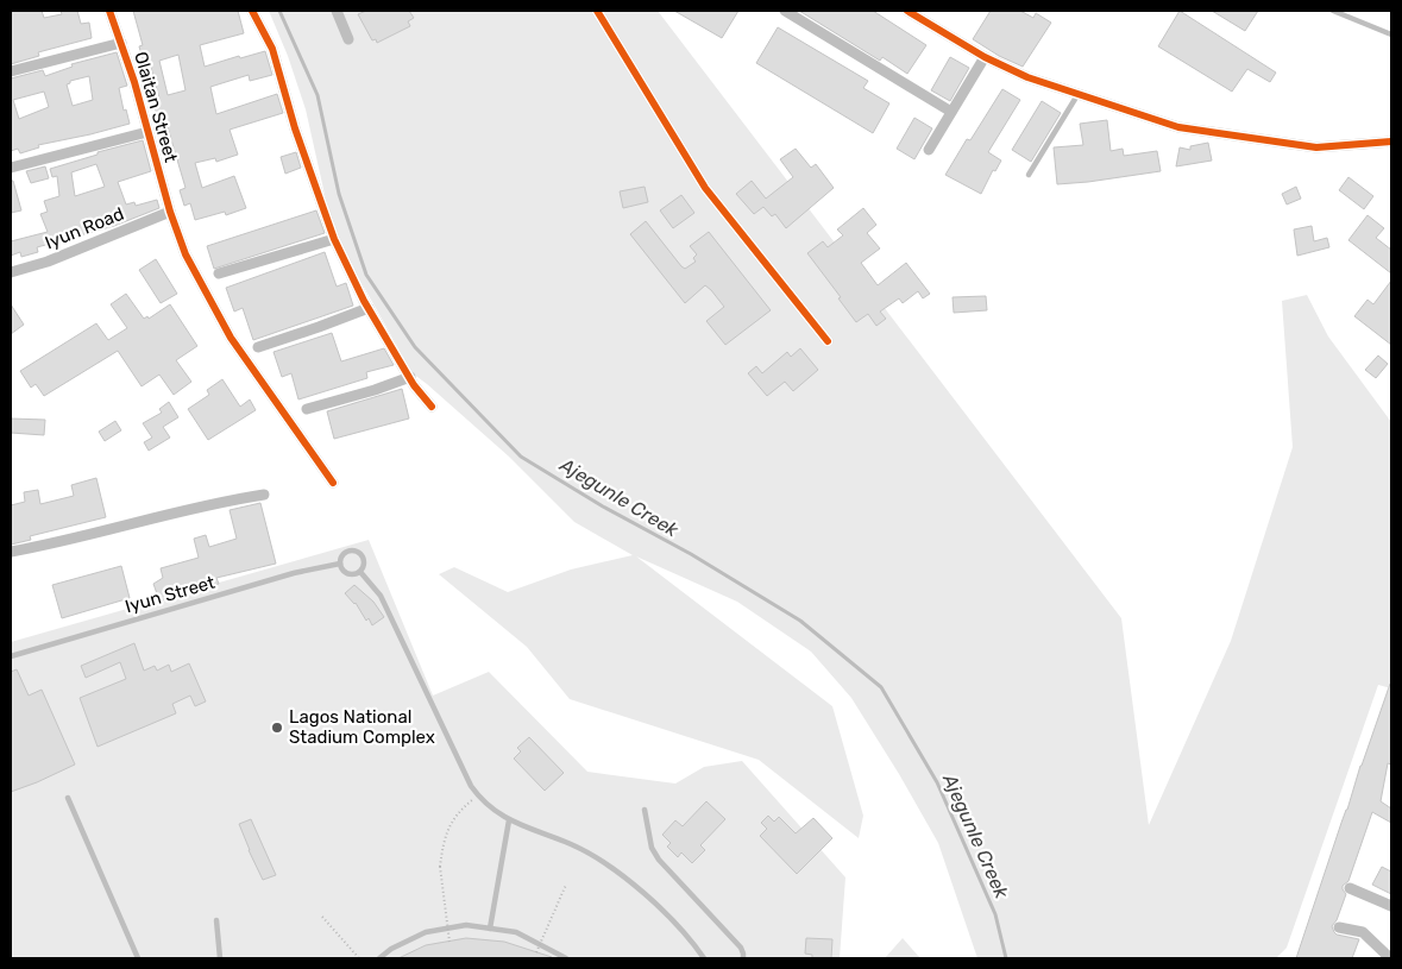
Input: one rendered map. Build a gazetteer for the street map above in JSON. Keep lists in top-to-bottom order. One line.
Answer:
{"streets":{"street":["Olaitan Street","Iyun Road"],"lane":["Iyun Street"]},"crossings":[["Olaitan Street","Iyun Road"]],"water":["Ajegunle Creek"],"places":["Lagos National Stadium Complex"]}
